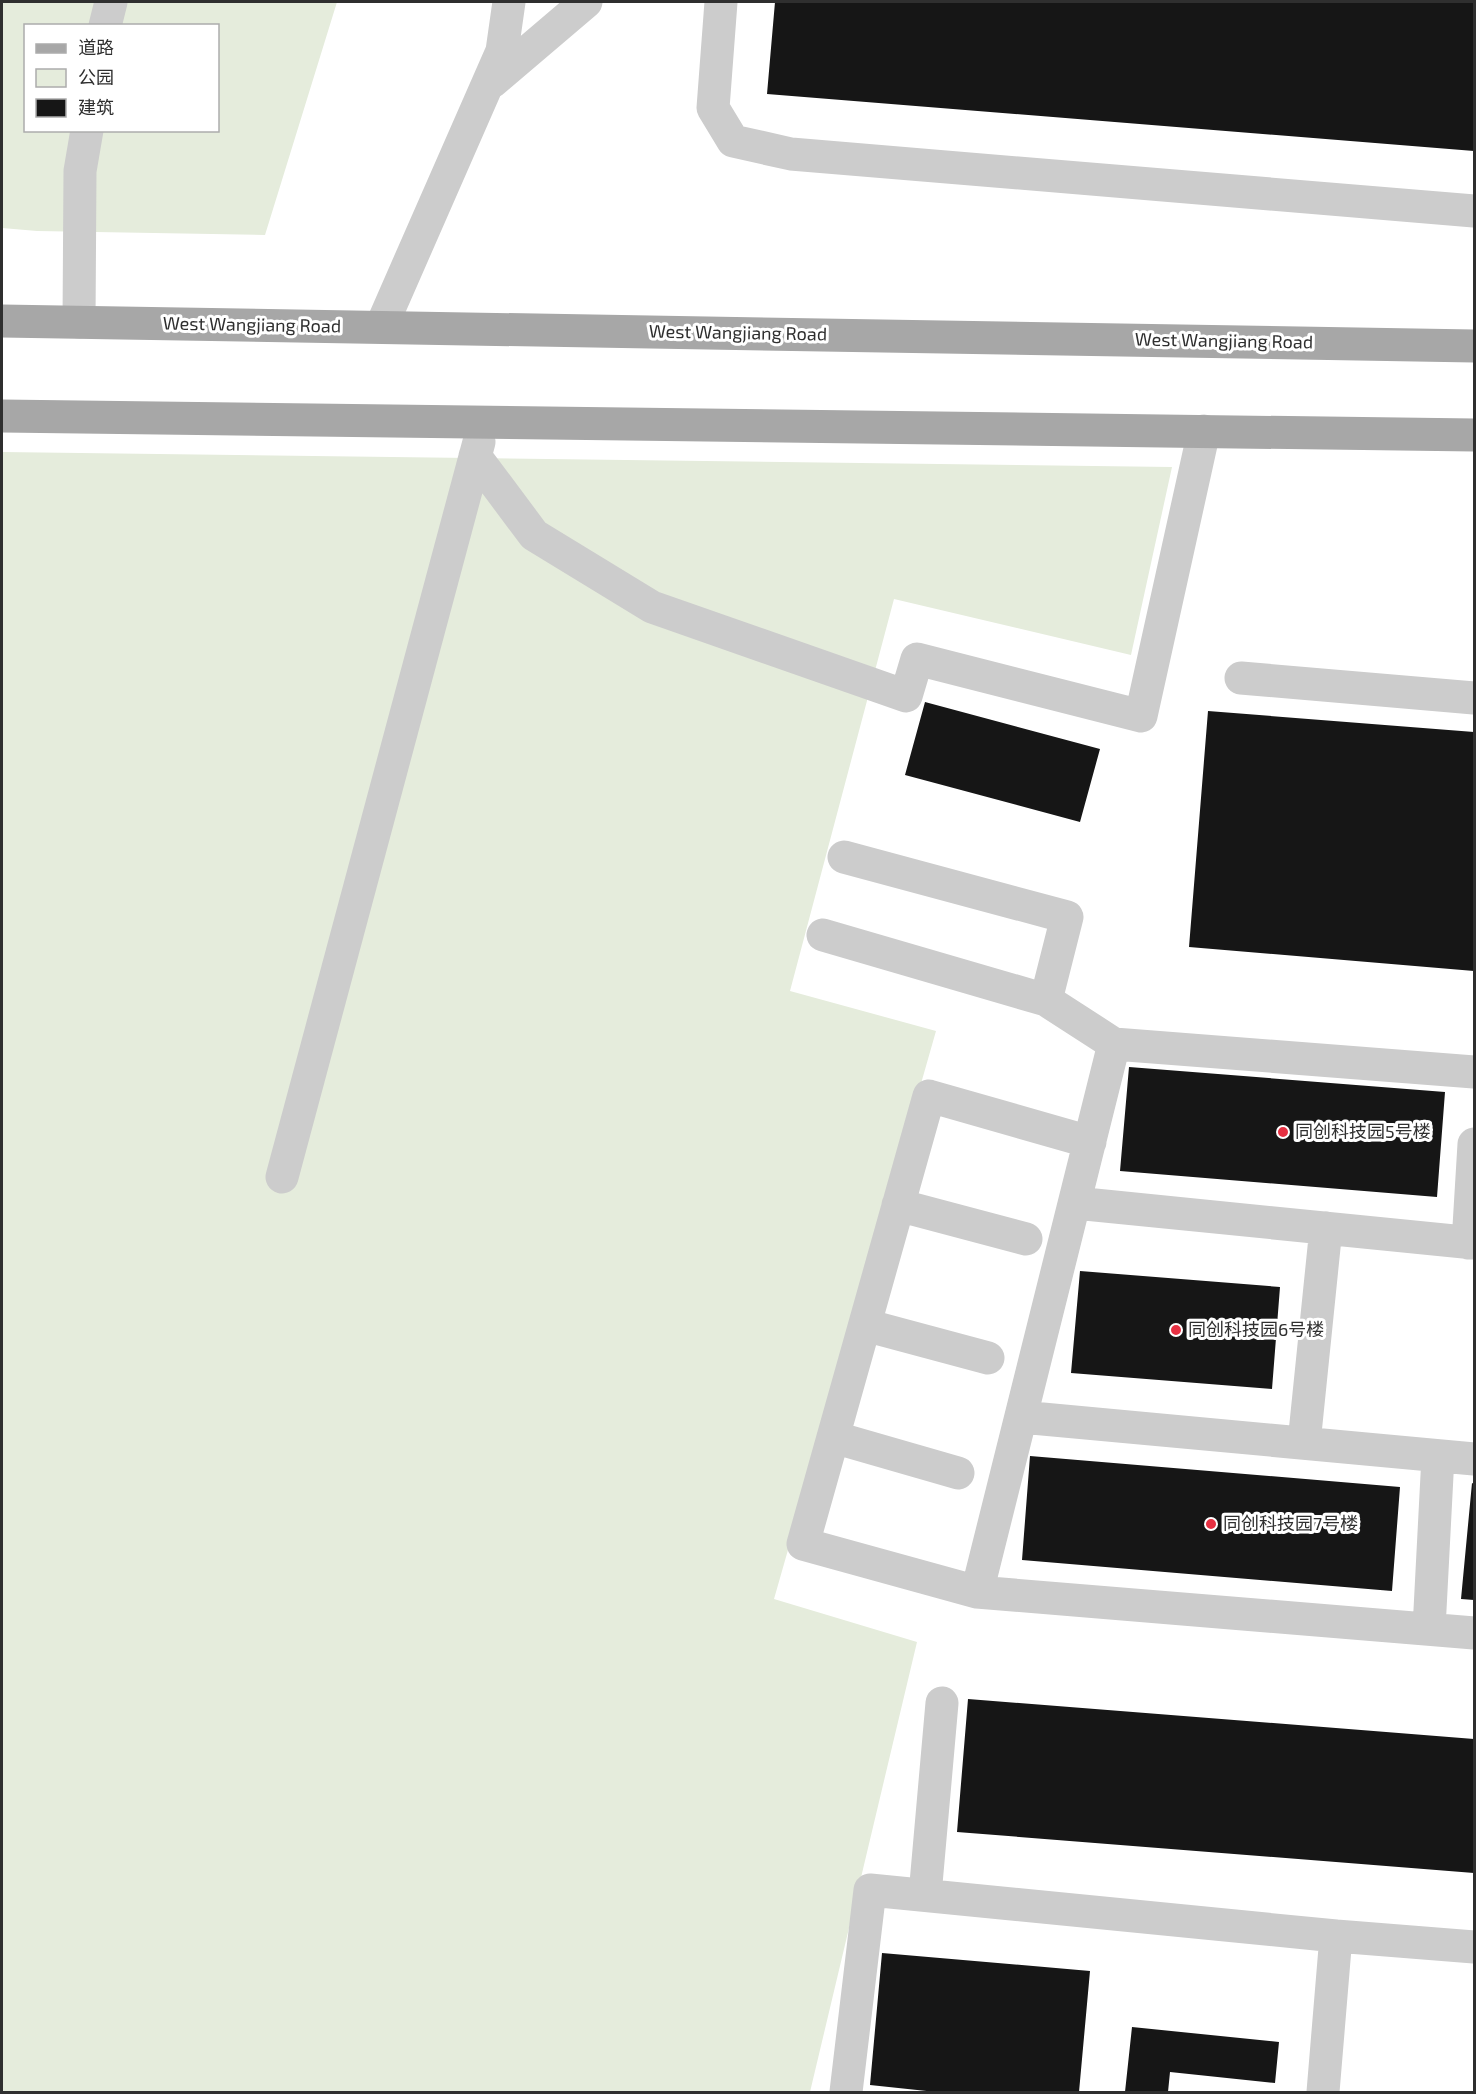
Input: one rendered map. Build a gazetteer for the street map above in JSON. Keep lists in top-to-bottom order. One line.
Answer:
{"streets":{"main road":["West Wangjiang Road"]},"places":["同创科技园5号楼","同创科技园6号楼","同创科技园7号楼"],"legend":["道路","公园","建筑"]}
